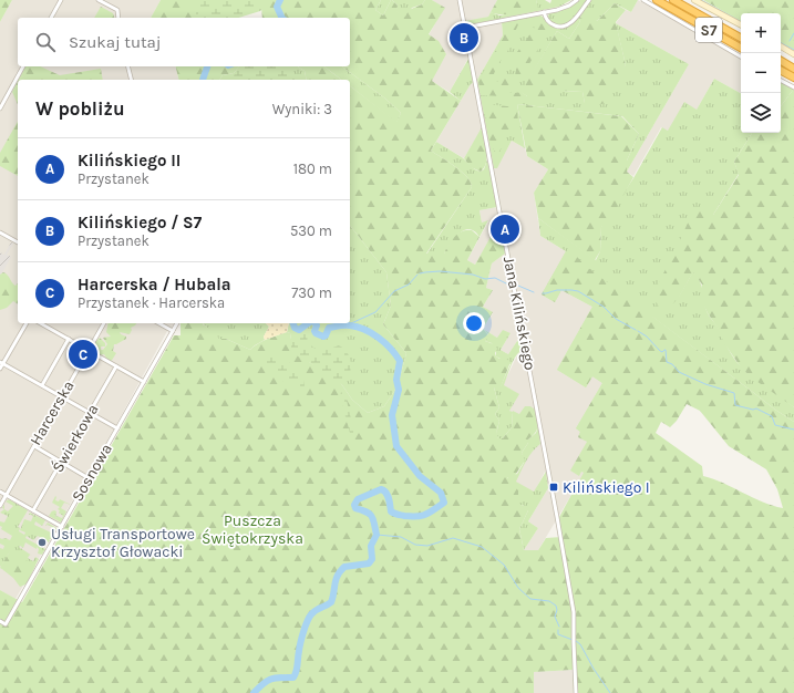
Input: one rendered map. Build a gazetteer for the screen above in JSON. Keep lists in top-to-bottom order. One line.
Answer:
{"streets":{"highway":["S7"],"street":["Jana Kilińskiego","Harcerska","Świerkowa","Sosnowa"]},"parks":["Puszcza Świętokrzyska"],"places":{"transit":["Kilińskiego I"],"other":["Usługi Transportowe Krzysztof Głowacki"]},"page":{"map_buttons":["+","−"],"search":"Szukaj tutaj","pins":["B","A","C"],"heading":["W pobliżu","Wyniki: 3"],"list":[{"mark":"A","name":"Kilińskiego II","note":"Przystanek","value":"180 m"},{"mark":"B","name":"Kilińskiego / S7","note":"Przystanek","value":"530 m"},{"mark":"C","name":"Harcerska / Hubala","note":"Przystanek · Harcerska","value":"730 m"}]}}
